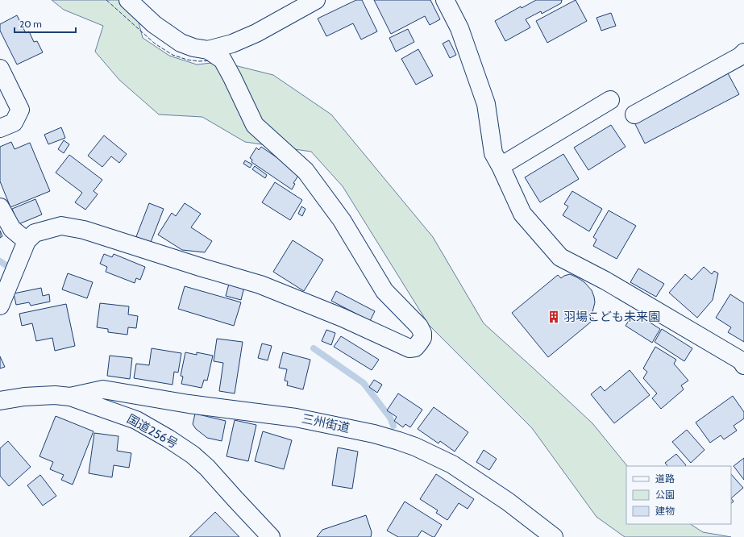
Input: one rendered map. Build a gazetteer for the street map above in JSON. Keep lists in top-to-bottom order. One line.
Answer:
{"streets":{"main road":["三州街道","国道256号"]},"crossings":[["三州街道","国道256号"]],"places":{"building":["羽場こども未来園"]},"legend":["道路","公園","建物"],"scale_bar":"20 m"}
